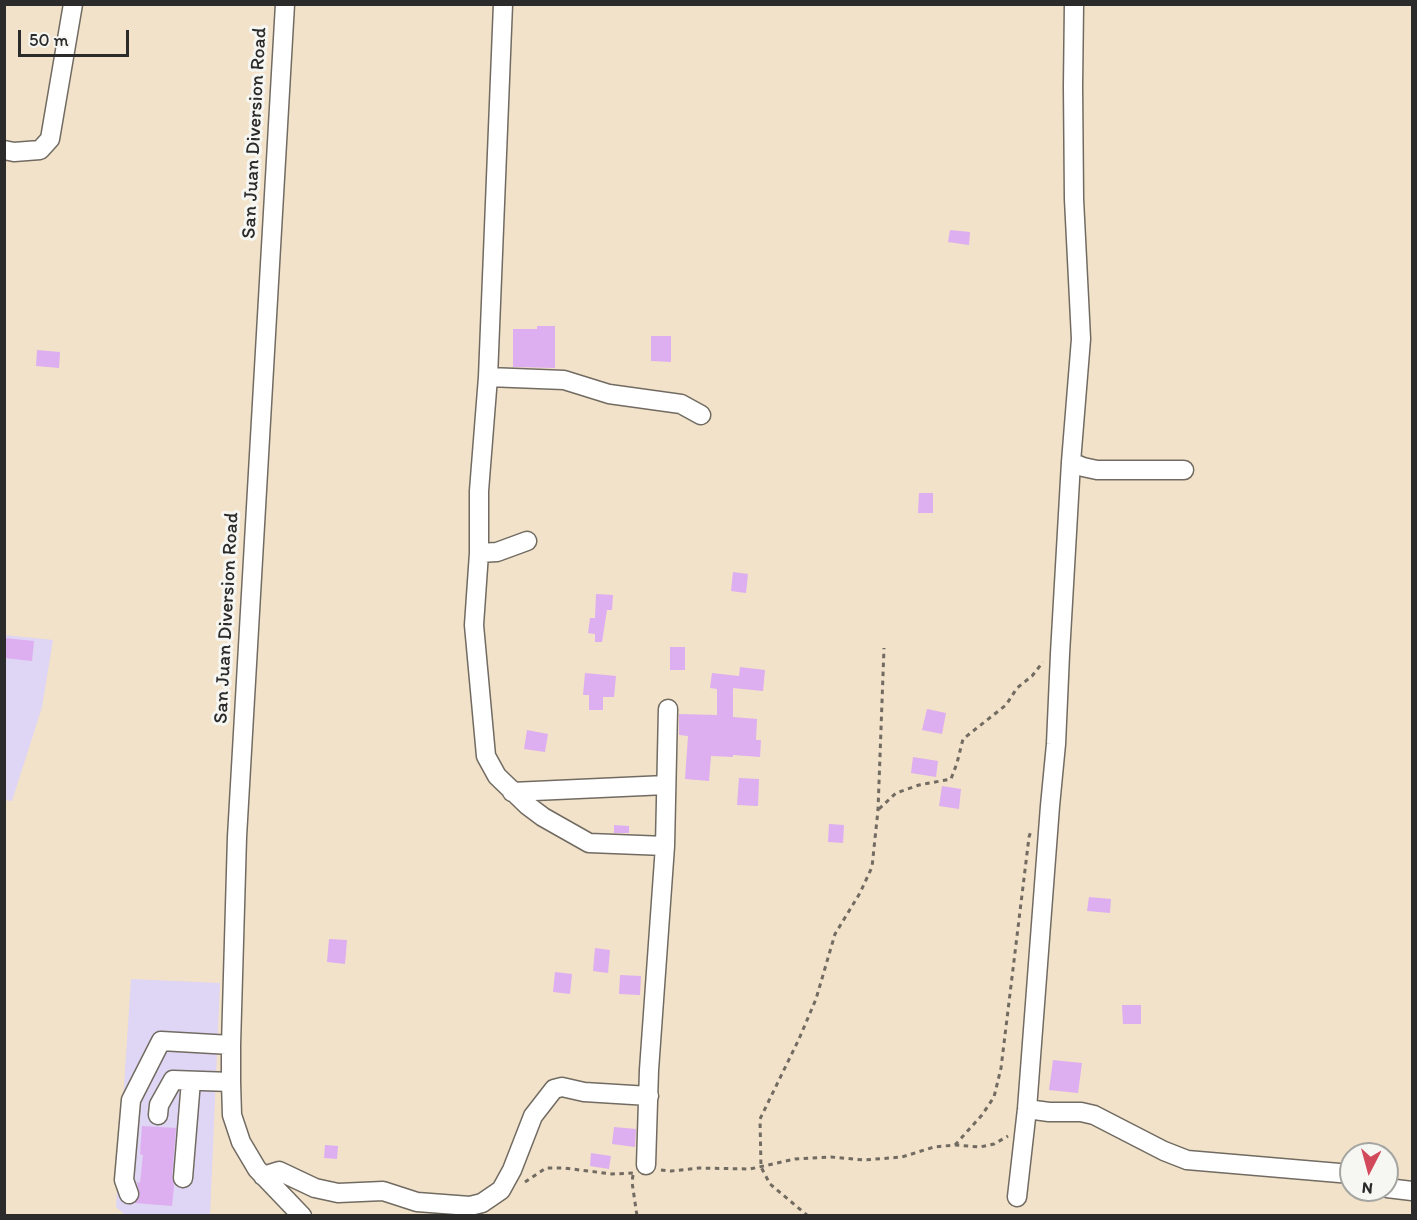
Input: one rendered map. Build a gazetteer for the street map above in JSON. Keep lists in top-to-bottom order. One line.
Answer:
{"streets":{"street":["San Juan Diversion Road"]},"scale_bar":"50 m","north":"bottom"}
